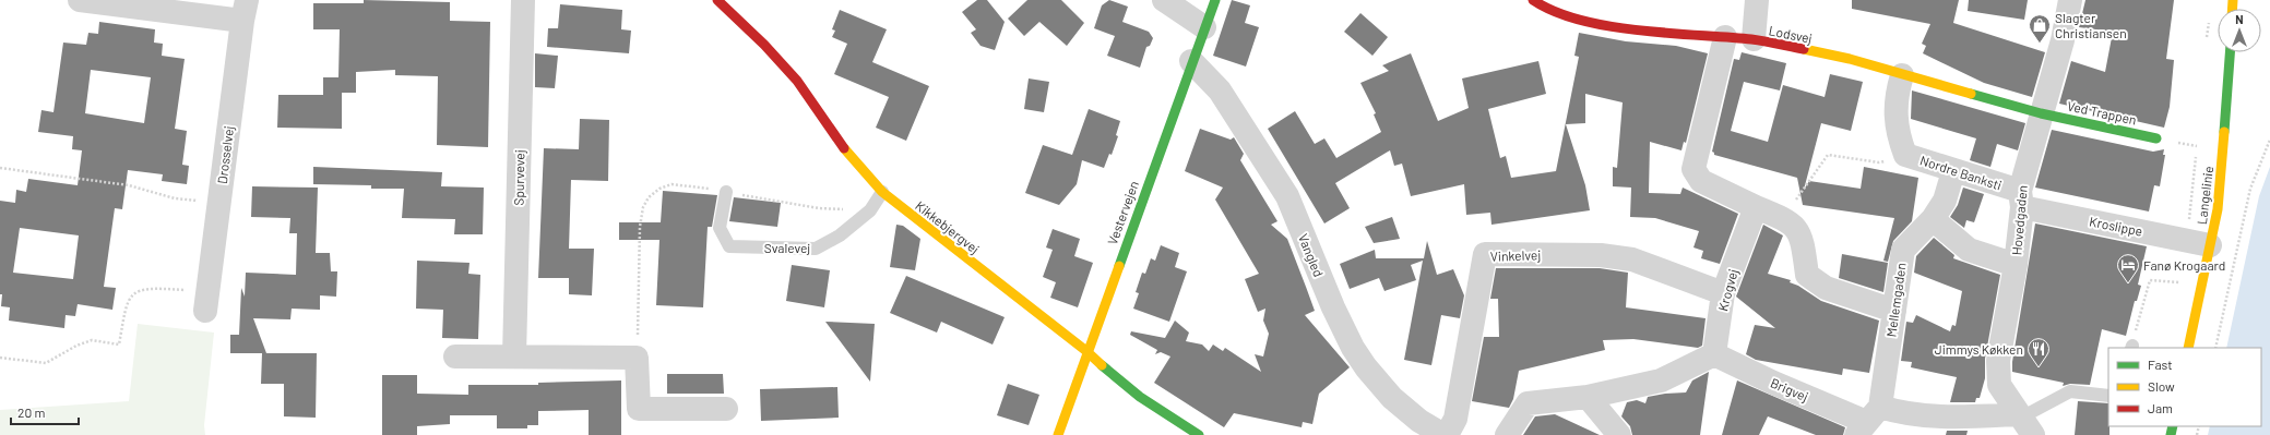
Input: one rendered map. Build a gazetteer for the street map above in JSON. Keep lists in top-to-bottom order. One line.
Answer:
{"streets":{"street":["Lodsvej","Ved Trappen","Drosselvej","Nordre Banksti","Spurvevej","Langelinie","Vestervejen","Hovedgaden","Kroslippe","Kikkebjergvej","Vangled","Vinkelvej","Krogvej","Mellemgaden","Brigvej"],"lane":["Svalevej"]},"crossings":[["Lodsvej","Ved Trappen"],["Lodsvej","Nordre Banksti"],["Lodsvej","Hovedgaden"],["Ved Trappen","Hovedgaden"],["Nordre Banksti","Hovedgaden"],["Nordre Banksti","Kroslippe"],["Nordre Banksti","Mellemgaden"],["Langelinie","Kroslippe"],["Vestervejen","Kikkebjergvej"],["Vestervejen","Vangled"],["Hovedgaden","Kroslippe"],["Hovedgaden","Brigvej"],["Kikkebjergvej","Svalevej"],["Vangled","Vinkelvej"],["Vinkelvej","Krogvej"],["Krogvej","Brigvej"],["Mellemgaden","Brigvej"]],"places":{"shop":["Slagter Christiansen"],"hotel":["Fanø Krogaard"],"restaurant":["Jimmys Køkken"]},"legend":["Fast","Slow","Jam"],"scale_bar":"20 m","north":"top"}
